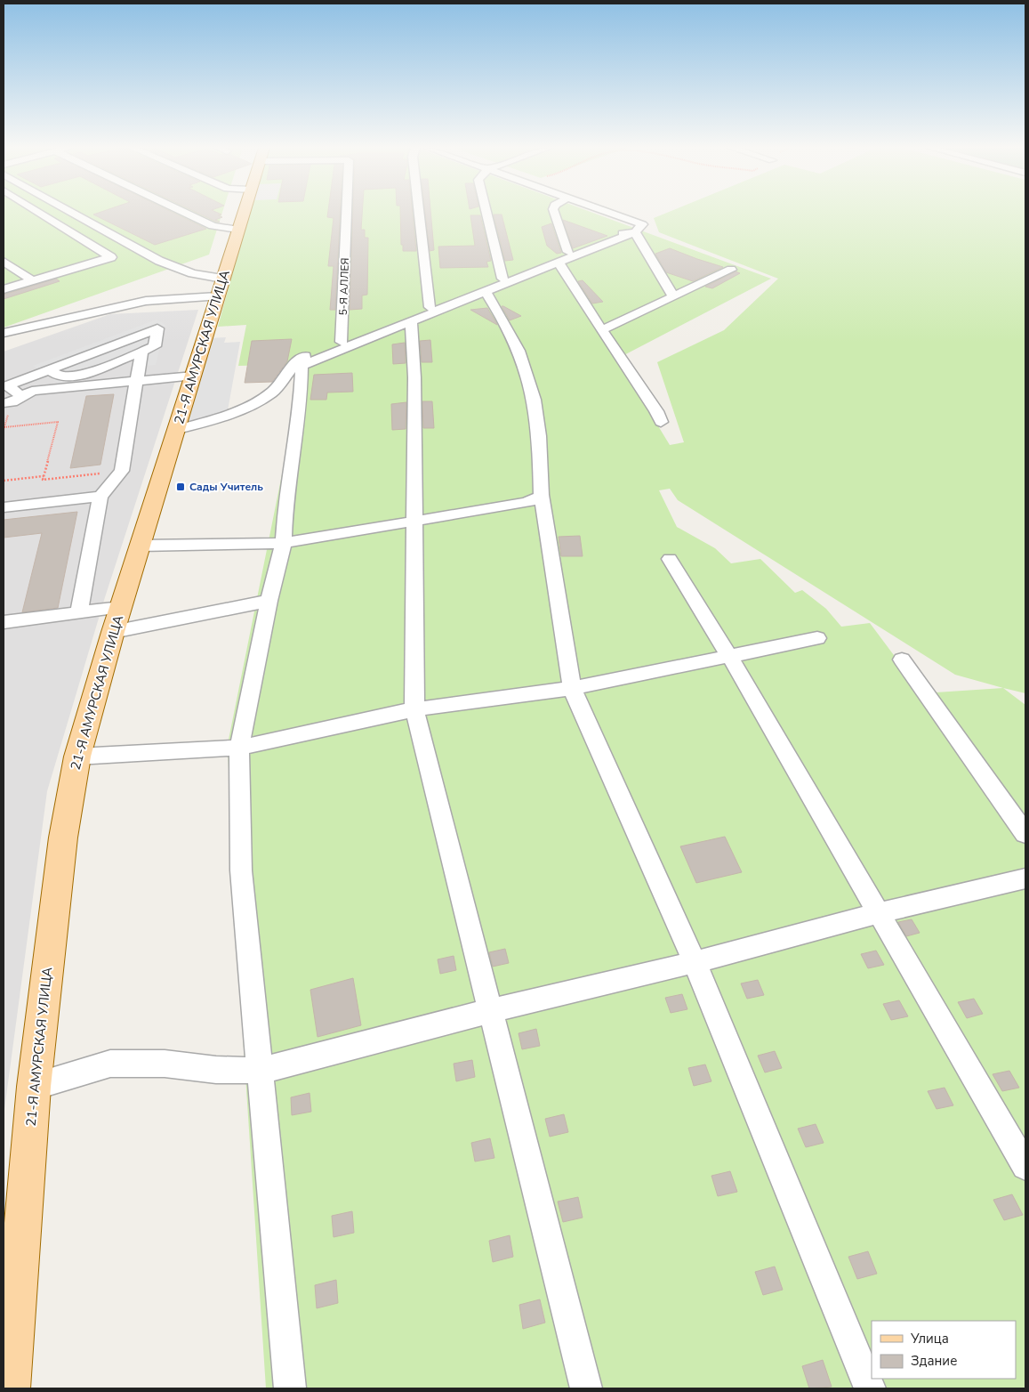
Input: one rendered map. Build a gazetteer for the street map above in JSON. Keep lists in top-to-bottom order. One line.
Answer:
{"streets":{"main road":["21-Я АМУРСКАЯ УЛИЦА"],"street":["5-Я АЛЛЕЯ"]},"places":{"transit":["Сады Учитель"]},"legend":["Улица","Здание"]}
